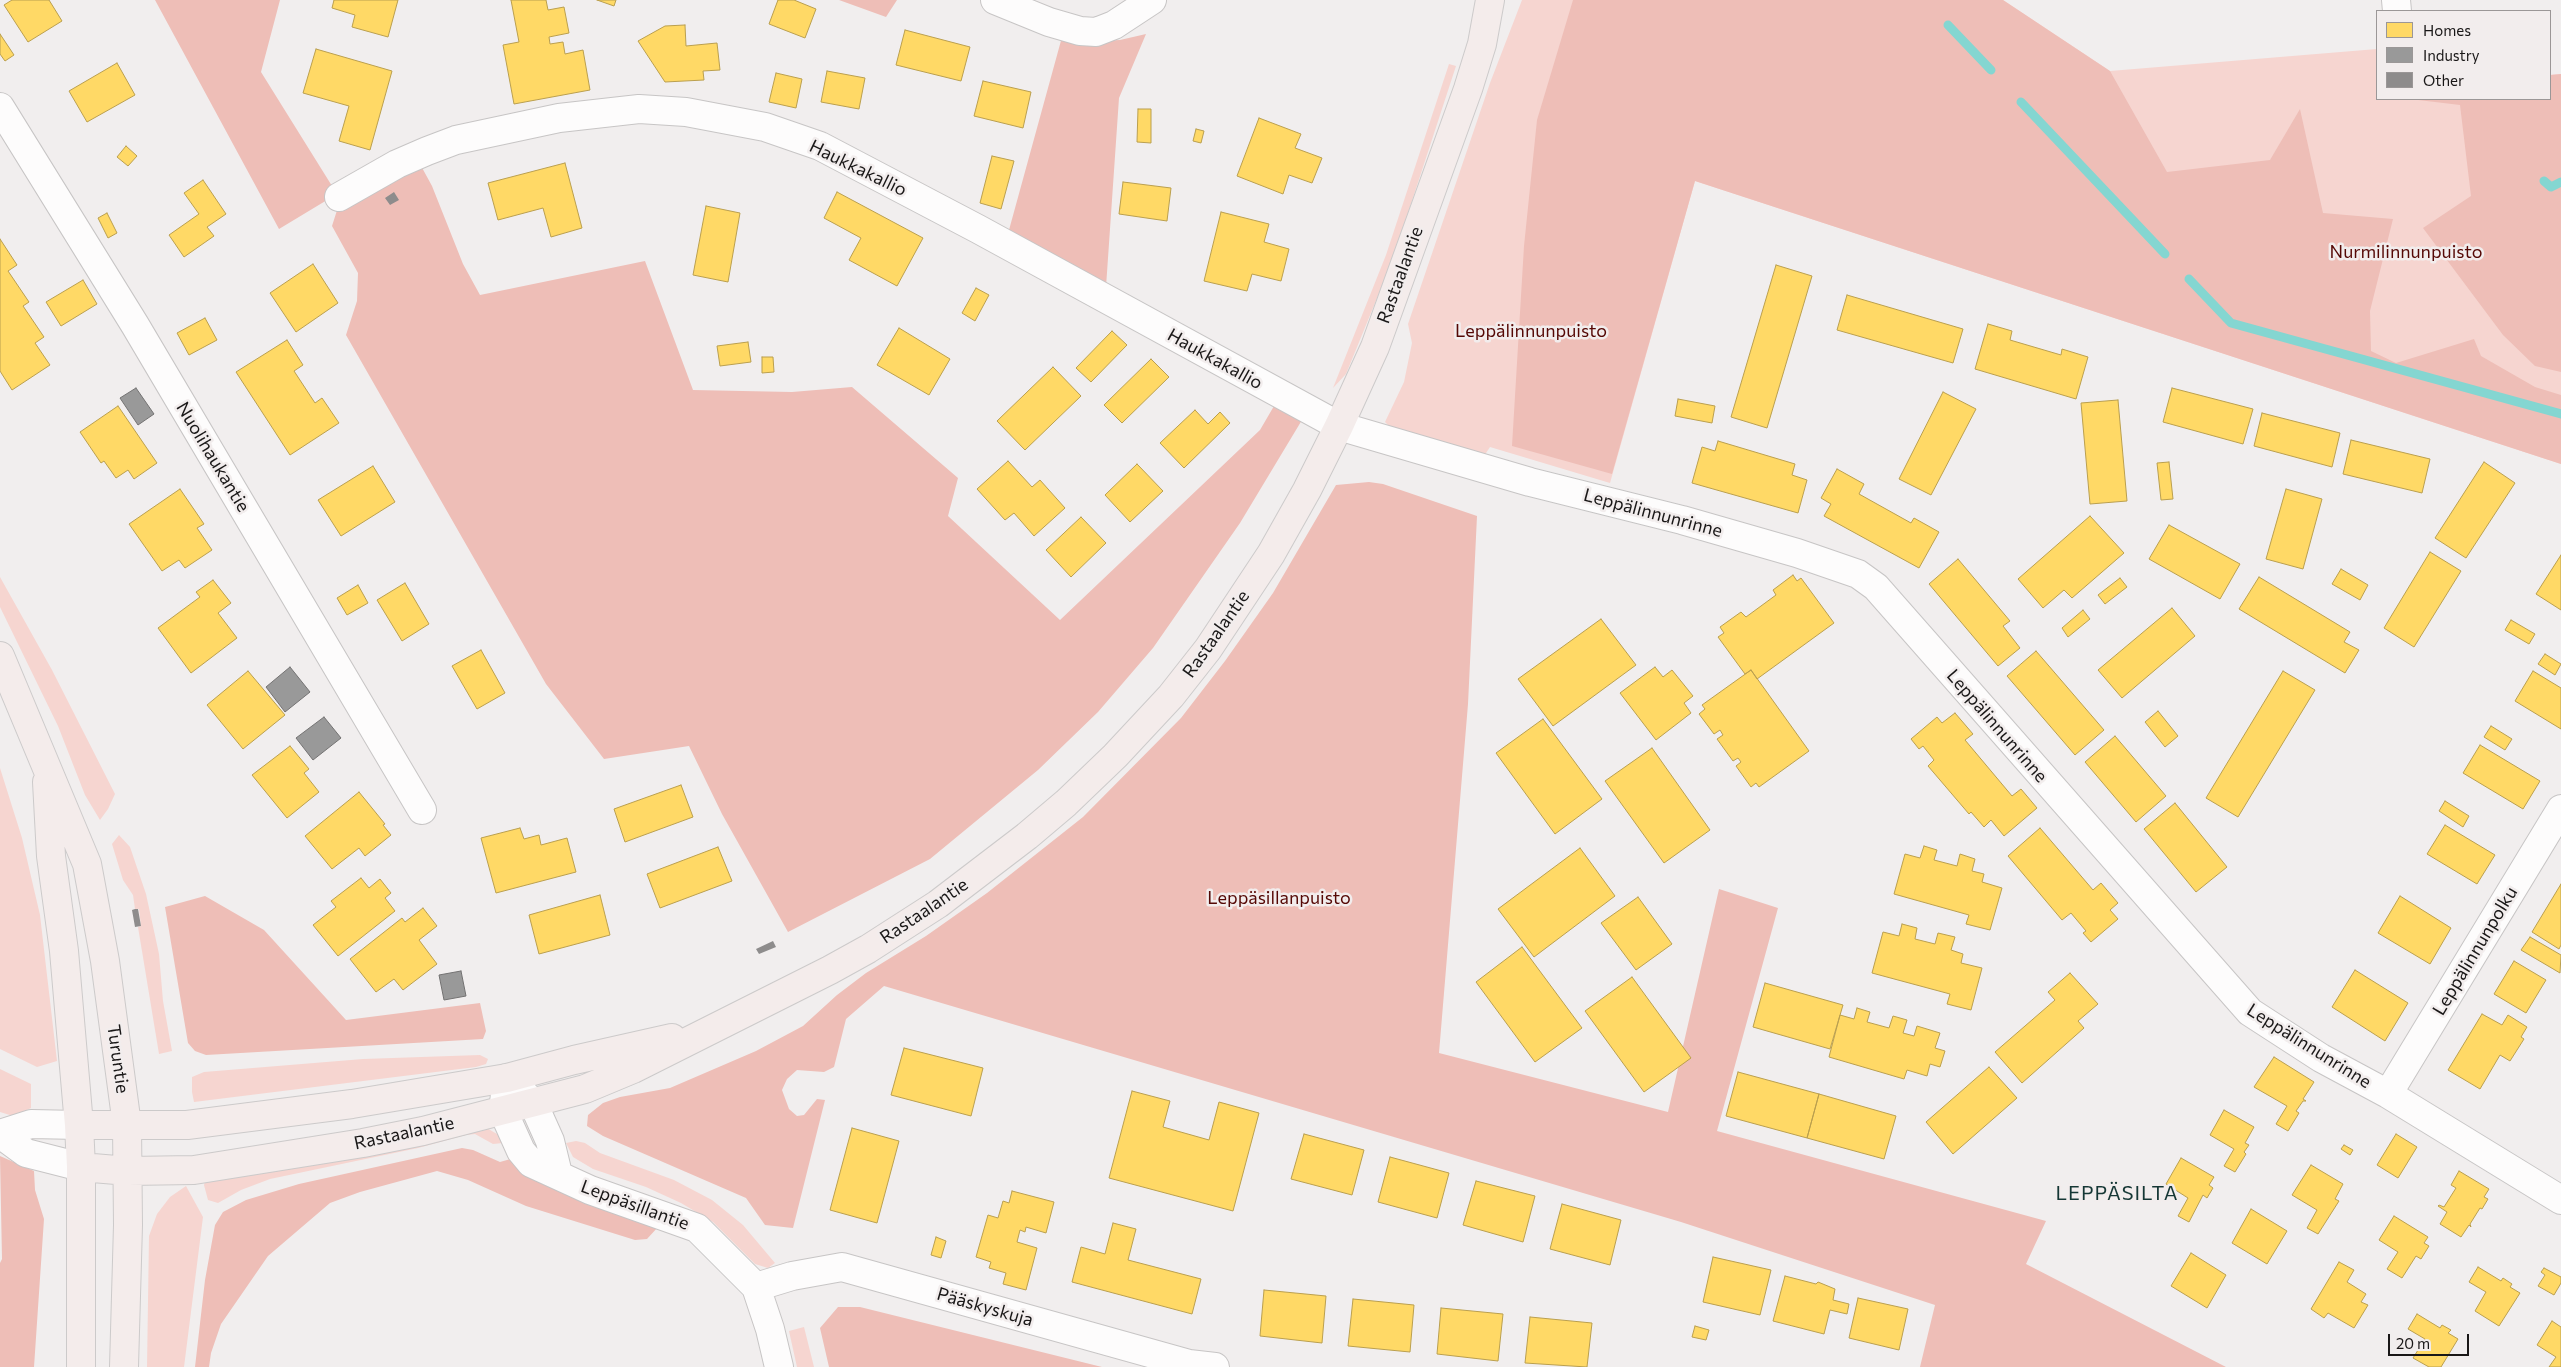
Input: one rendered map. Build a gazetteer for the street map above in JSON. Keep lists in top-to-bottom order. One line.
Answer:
{"streets":{"main road":["Rastaalantie","Turuntie"],"street":["Haukkakallio","Nuolihaukantie","Leppälinnunrinne","Leppälinnunpolku","Leppäsillantie","Pääskyskuja"]},"crossings":[["Haukkakallio","Rastaalantie"],["Haukkakallio","Leppälinnunrinne"],["Rastaalantie","Leppälinnunrinne"],["Rastaalantie","Turuntie"],["Rastaalantie","Leppäsillantie"],["Leppälinnunrinne","Leppälinnunpolku"],["Leppäsillantie","Pääskyskuja"]],"districts":["LEPPÄSILTA"],"parks":["Nurmilinnunpuisto","Leppälinnunpuisto","Leppäsillanpuisto"],"legend":["Homes","Industry","Other"],"scale_bar":"20 m"}
